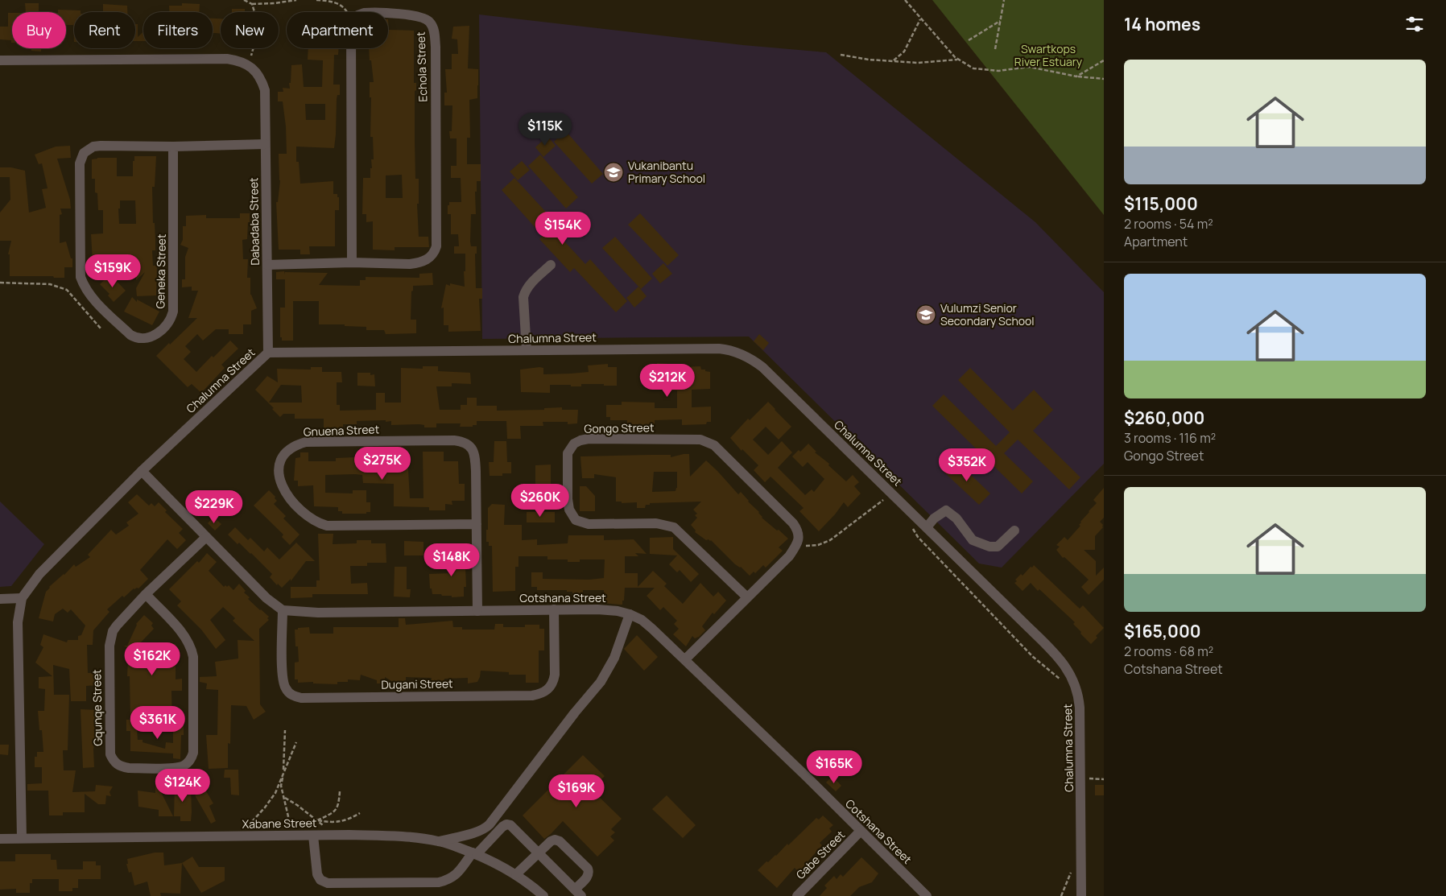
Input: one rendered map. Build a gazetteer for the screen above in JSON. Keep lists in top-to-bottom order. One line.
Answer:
{"streets":{"street":["Echola Street","Dabadaba Street","Geneka Street","Chalumna Street","Gongo Street","Gnuena Street","Cotshana Street","Dugani Street","Gqunqe Street","Xabane Street","Gabe Street"]},"crossings":[["Echola Street","Dabadaba Street"],["Dabadaba Street","Geneka Street"],["Dabadaba Street","Chalumna Street"],["Chalumna Street","Xabane Street"],["Gnuena Street","Cotshana Street"],["Cotshana Street","Dugani Street"],["Cotshana Street","Gabe Street"]],"parks":["Swartkops River Estuary"],"places":{"school or university":["Vukanibantu Primary School","Vulumzi Senior Secondary School"]},"page":{"heading":"14 homes","chip":["Buy","Rent","Filters","New","Apartment"],"list":[{"name":"$115,000","note":"2 rooms · 54 m² · Apartment"},{"name":"$260,000","note":"3 rooms · 116 m² · Gongo Street"},{"name":"$165,000","note":"2 rooms · 68 m² · Cotshana Street"}],"price":["$115K","$154K","$159K","$212K","$275K","$352K","$260K","$229K","$148K","$162K","$361K","$165K","$124K","$169K"]}}
